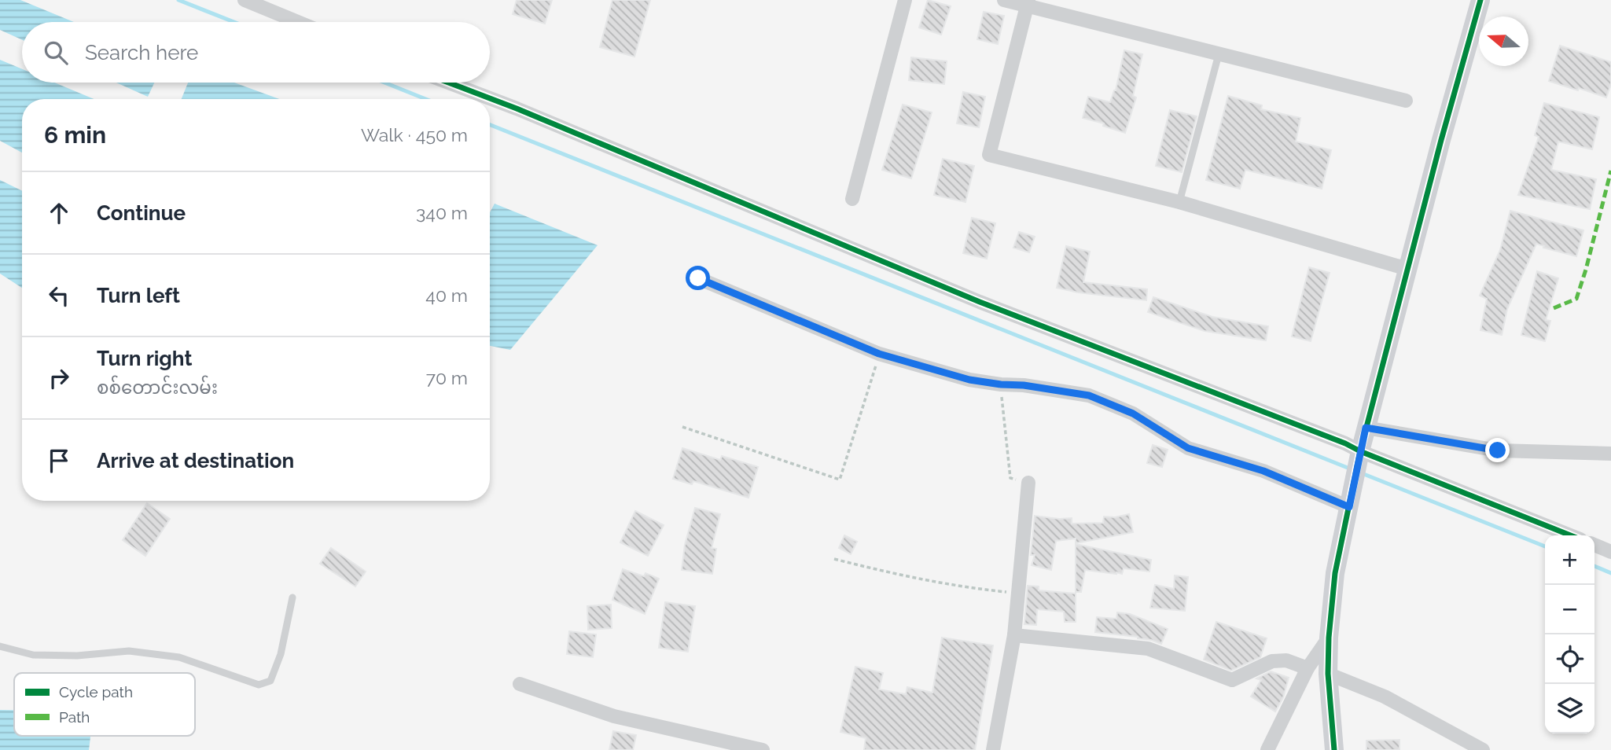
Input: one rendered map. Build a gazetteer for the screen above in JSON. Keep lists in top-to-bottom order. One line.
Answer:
{"legend":["Cycle path","Path"],"north":"left","page":{"search":"Search here","heading":["6 min","Walk · 450 m"],"list":[["Continue","340 m"],["Turn left","40 m"],["Turn right","စစ်တောင်းလမ်း","70 m"],"Arrive at destination"],"map_buttons":["+","−"]}}
